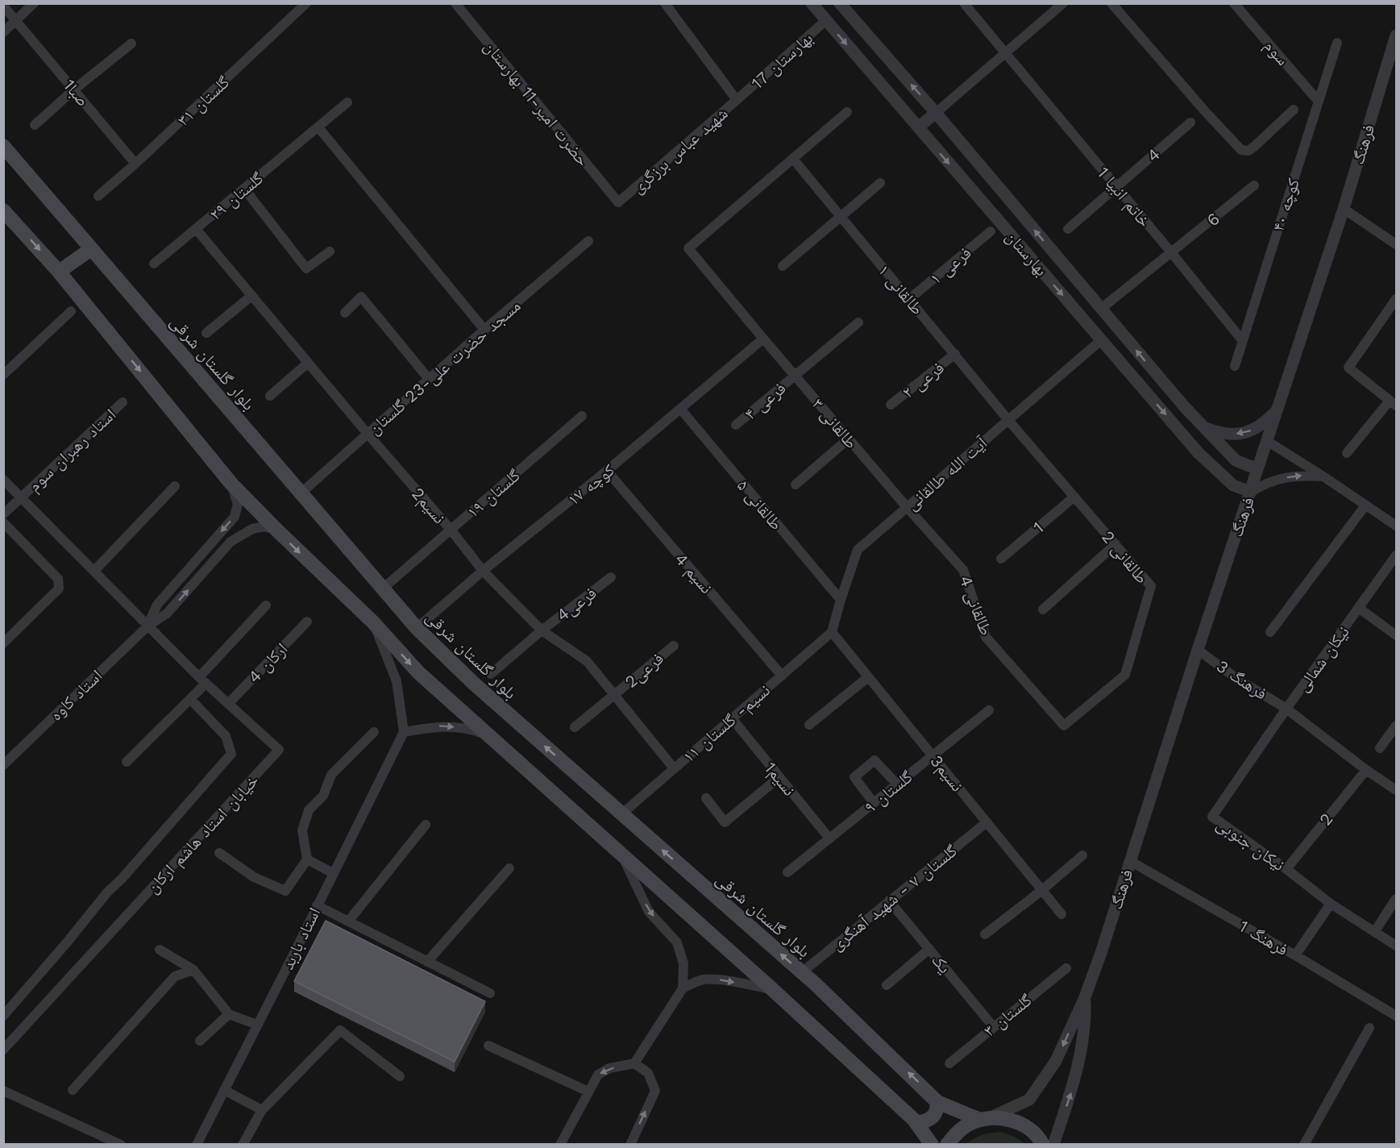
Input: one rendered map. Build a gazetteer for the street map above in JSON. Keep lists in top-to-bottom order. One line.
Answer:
{"streets":{"main road":["بلوار گلستان شرقی"],"street":["سوم","بهارستان 17","صبا1","گلستان ۳۱","حضرت امیر-11 بهارستان","فرهنگ","شهید عباس برزگری","4","گلستان ۲۹","خاتم انبیا 1","کوچه ۴۰","6","بهارستان","فرعی ۱","طالقانی ۱","مسجد حضرت علی-23 گلستان","فرعی ۲","فرعی ۴","طالقانی ۳","استاد رهبران سوم","آیت الله طالقانی","کوچه ۱۷","گلستان ۱۹","طالقانی ۵","نسیم2","1","طالقانی 2","نسیم 4","فرعی4","طالقانی 4","نیکان شمالی","ارکان 4","فرعی2","فرهنگ 3","استاد کاوه","نسیم- گلستان ۱۱","نسیم3","نسیم1","گلستان ۹","2","خیابان استاد هاشم ارکان","نیکان جنوبی","گلستان ۷ - شهید آهنگری","فرهنگ 1","استاد باربد","یک","گلستان ۳"]},"crossings":[["سوم","کوچه ۴۰"],["بهارستان 17","شهید عباس برزگری"],["بهارستان 17","بهارستان"],["صبا1","گلستان ۳۱"],["حضرت امیر-11 بهارستان","شهید عباس برزگری"],["فرهنگ","بهارستان"],["فرهنگ","بلوار گلستان شرقی"],["فرهنگ","فرهنگ 3"],["فرهنگ","فرهنگ 1"],["4","خاتم انبیا 1"],["گلستان ۲۹","نسیم2"],["خاتم انبیا 1","کوچه ۴۰"],["خاتم انبیا 1","6"],["6","بهارستان"],["بهارستان","آیت الله طالقانی"],["فرعی ۱","طالقانی ۱"],["طالقانی ۱","فرعی ۲"],["طالقانی ۱","طالقانی ۳"],["طالقانی ۱","آیت الله طالقانی"],["طالقانی ۱","طالقانی 2"],["بلوار گلستان شرقی","مسجد حضرت علی-23 گلستان"],["بلوار گلستان شرقی","کوچه ۱۷"],["بلوار گلستان شرقی","گلستان ۱۹"],["بلوار گلستان شرقی","نسیم- گلستان ۱۱"],["بلوار گلستان شرقی","گلستان ۷ - شهید آهنگری"],["مسجد حضرت علی-23 گلستان","نسیم2"],["فرعی ۴","طالقانی ۳"],["طالقانی ۳","آیت الله طالقانی"],["طالقانی ۳","کوچه ۱۷"],["طالقانی ۳","طالقانی 4"],["استاد رهبران سوم","خیابان استاد هاشم ارکان"],["آیت الله طالقانی","طالقانی ۵"],["آیت الله طالقانی","طالقانی 2"],["آیت الله طالقانی","طالقانی 4"],["آیت الله طالقانی","نسیم- گلستان ۱۱"],["آیت الله طالقانی","نسیم3"],["کوچه ۱۷","طالقانی ۵"],["کوچه ۱۷","نسیم2"],["کوچه ۱۷","نسیم 4"],["گلستان ۱۹","نسیم2"],["نسیم2","فرعی4"],["نسیم2","فرعی2"],["نسیم2","نسیم- گلستان ۱۱"],["1","طالقانی 2"],["طالقانی 2","طالقانی 4"],["نسیم 4","نسیم- گلستان ۱۱"],["نیکان شمالی","فرهنگ 3"],["نیکان شمالی","نیکان جنوبی"],["ارکان 4","خیابان استاد هاشم ارکان"],["فرهنگ 3","2"],["فرهنگ 3","نیکان جنوبی"],["استاد کاوه","خیابان استاد هاشم ارکان"],["نسیم- گلستان ۱۱","نسیم3"],["نسیم- گلستان ۱۱","نسیم1"],["نسیم3","گلستان ۹"],["نسیم3","گلستان ۷ - شهید آهنگری"],["نسیم1","گلستان ۹"],["2","نیکان جنوبی"],["گلستان ۷ - شهید آهنگری","یک"],["یک","گلستان ۳"]]}
